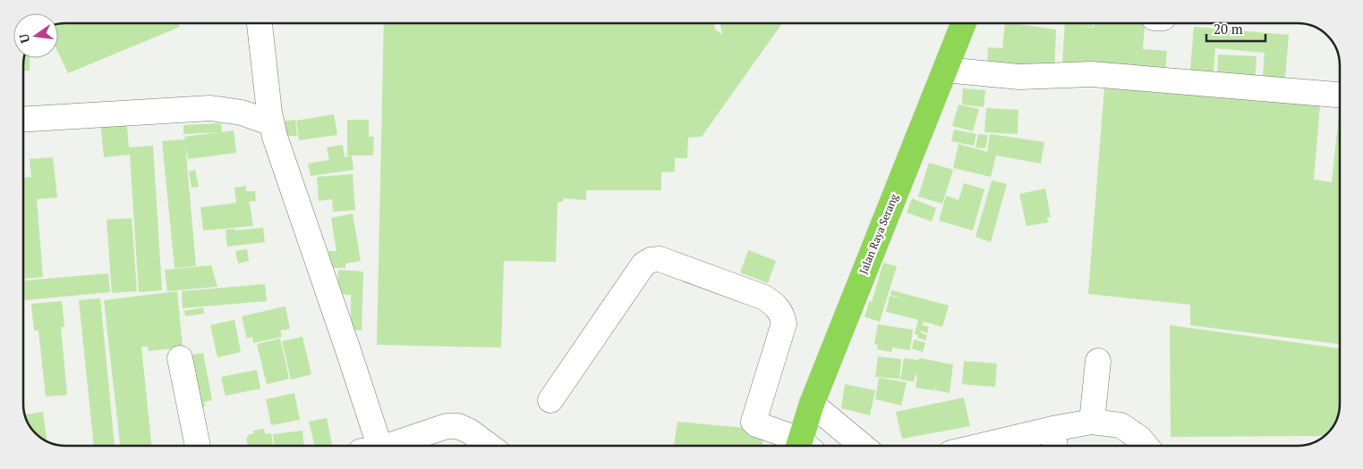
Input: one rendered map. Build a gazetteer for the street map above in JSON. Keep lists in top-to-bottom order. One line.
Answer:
{"streets":{"highway":["Jalan Raya Serang"]},"scale_bar":"20 m","north":"left"}
